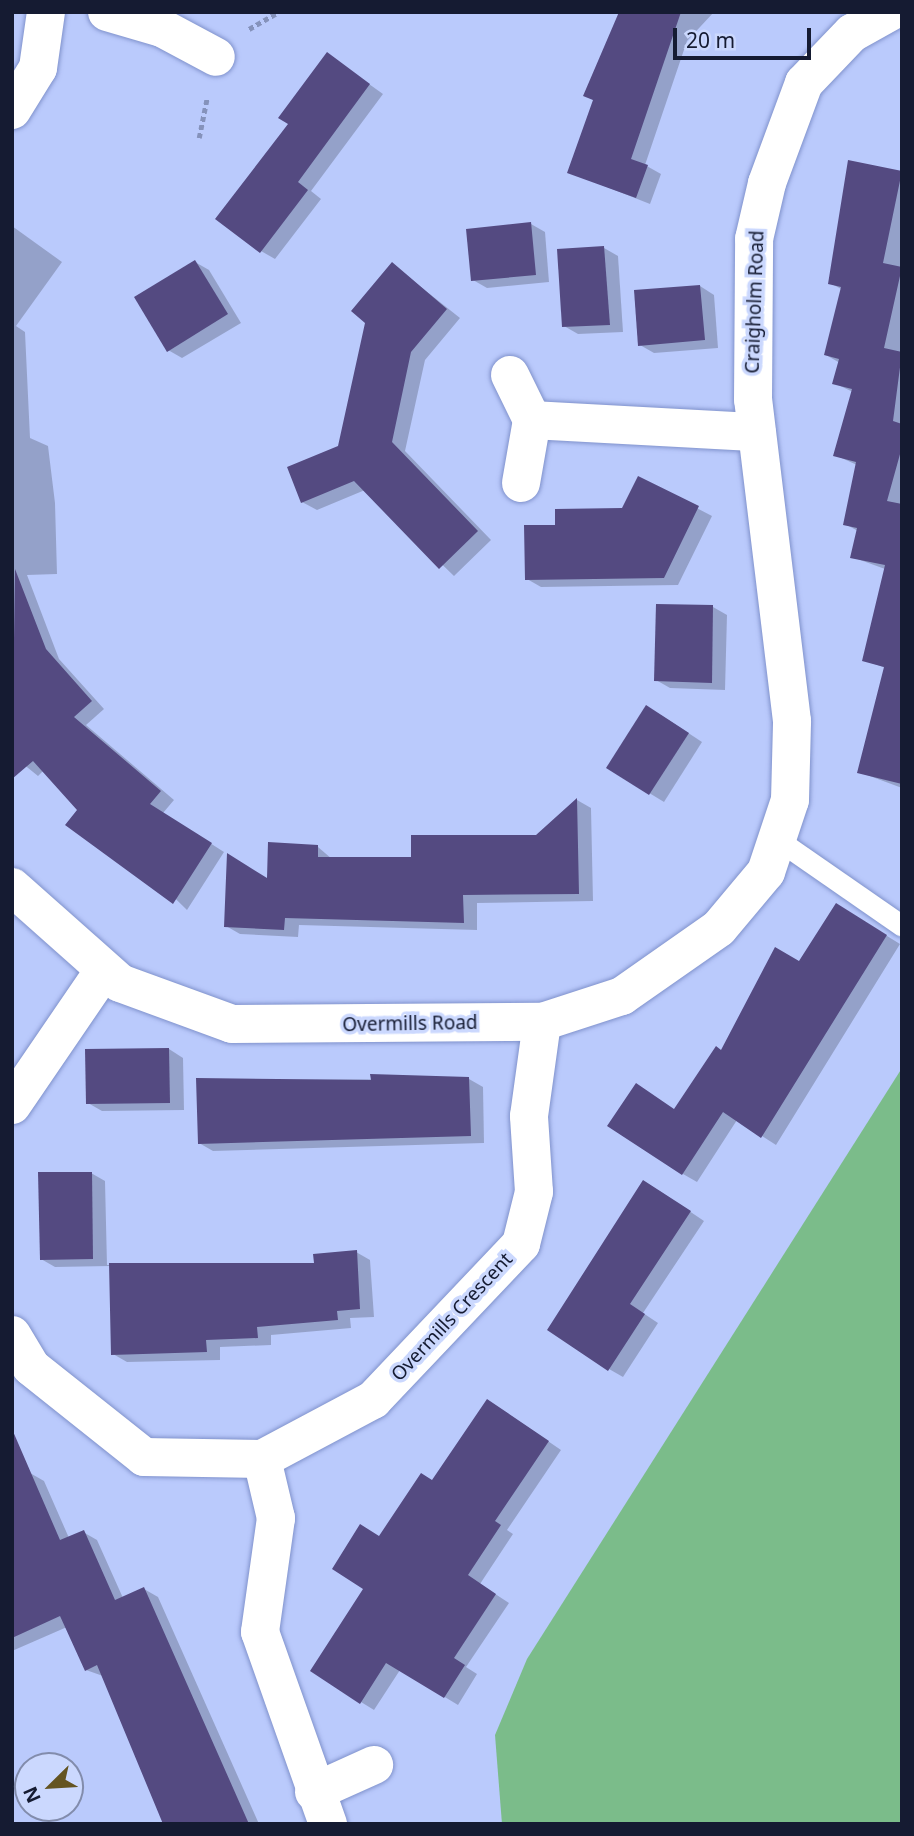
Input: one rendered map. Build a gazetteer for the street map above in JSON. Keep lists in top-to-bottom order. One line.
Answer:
{"streets":{"street":["Craigholm Road","Overmills Road","Overmills Crescent"]},"crossings":[["Craigholm Road","Overmills Road"],["Overmills Road","Overmills Crescent"]],"scale_bar":"20 m","north":"bottom left"}
